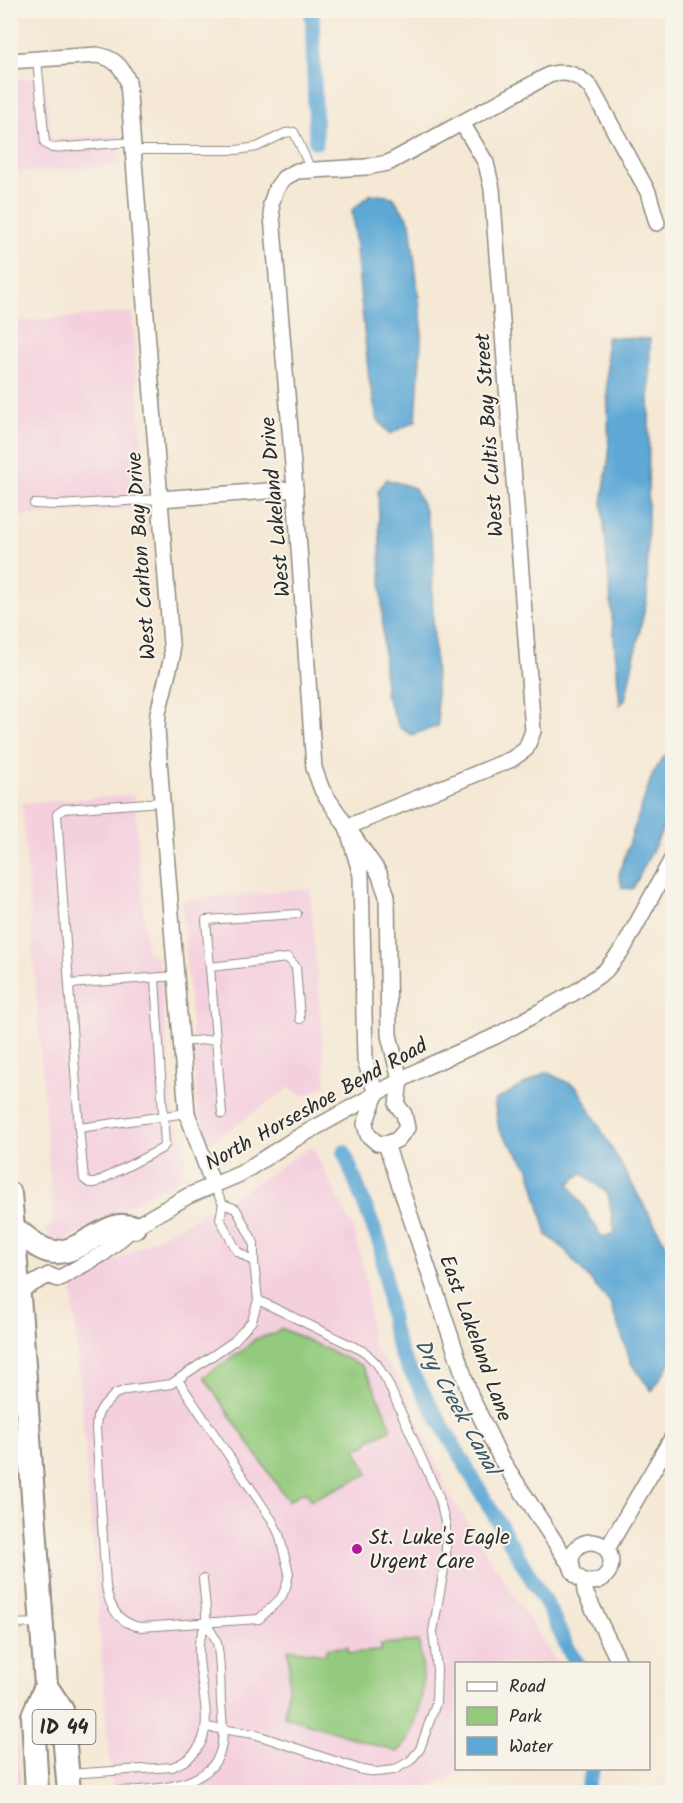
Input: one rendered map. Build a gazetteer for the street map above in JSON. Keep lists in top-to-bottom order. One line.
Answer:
{"streets":{"main road":["ID 44"],"street":["West Cultis Bay Street","West Lakeland Drive","West Carlton Bay Drive","North Horseshoe Bend Road","East Lakeland Lane"]},"crossings":[["West Cultis Bay Street","West Lakeland Drive"],["West Lakeland Drive","North Horseshoe Bend Road"],["West Carlton Bay Drive","North Horseshoe Bend Road"],["North Horseshoe Bend Road","ID 44"]],"water":["Dry Creek Canal"],"places":["St. Luke's Eagle Urgent Care"],"legend":["Road","Park","Water"]}
